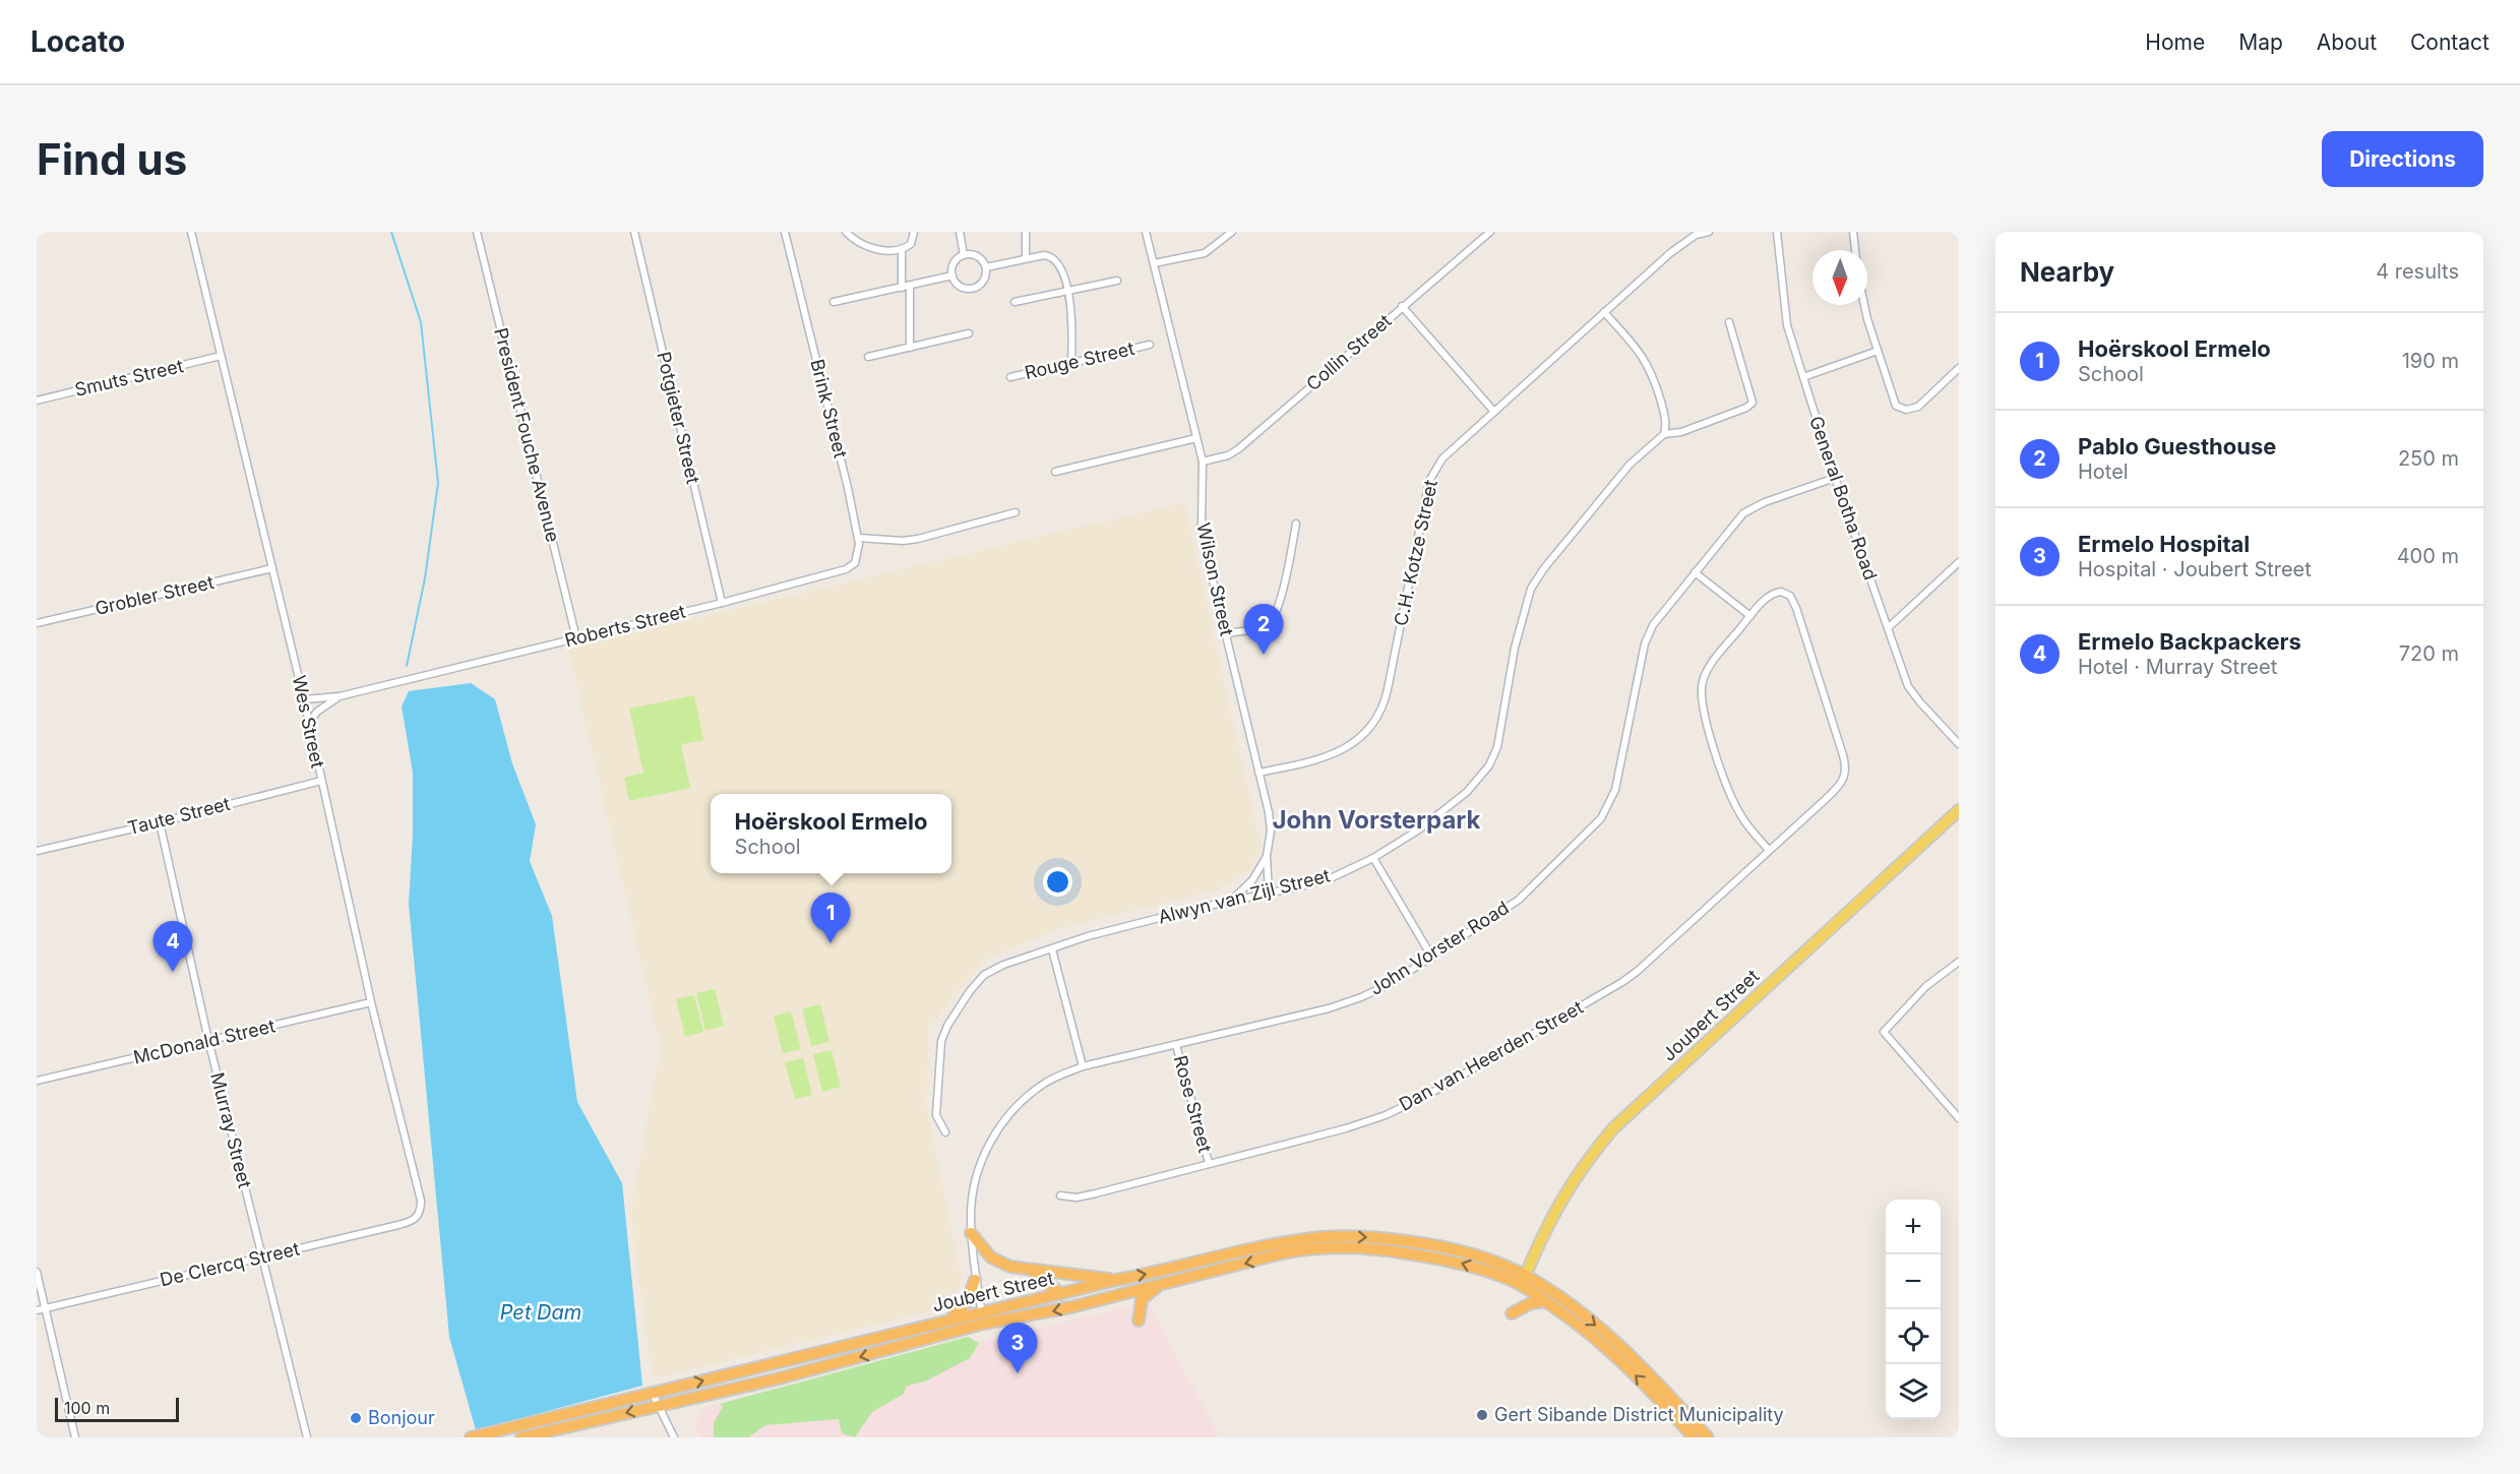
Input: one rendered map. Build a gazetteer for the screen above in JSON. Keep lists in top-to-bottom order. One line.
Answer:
{"streets":{"highway":["Joubert Street"],"street":["Collin Street","Rouge Street","Smuts Street","Brink Street","Potgieter Street","President Fouche Avenue","General Botha Road","C.H. Kotze Street","Wilson Street","Grobler Street","Roberts Street","Wes Street","Taute Street","Alwyn van Zijl Street","John Vorster Road","McDonald Street","Dan van Heerden Street","Rose Street","Murray Street","De Clercq Street"]},"crossings":[["Collin Street","Wilson Street"],["Smuts Street","Wes Street"],["Brink Street","Roberts Street"],["Potgieter Street","Roberts Street"],["President Fouche Avenue","Roberts Street"],["General Botha Road","John Vorster Road"],["C.H. Kotze Street","Wilson Street"],["Wilson Street","Alwyn van Zijl Street"],["Grobler Street","Wes Street"],["Wes Street","Taute Street"],["Wes Street","McDonald Street"],["Wes Street","De Clercq Street"],["Taute Street","Murray Street"],["John Vorster Road","Joubert Street"],["John Vorster Road","Rose Street"],["McDonald Street","Murray Street"],["Dan van Heerden Street","Rose Street"],["Murray Street","De Clercq Street"]],"districts":["John Vorsterpark"],"water":["Pet Dam"],"places":["Gert Sibande District Municipality","Bonjour"],"scale_bar":"100 m","north":"bottom","page":{"header":"Locato","nav":["Home","Map","About","Contact"],"buttons":"Directions","title":"Find us","heading":["Nearby","4 results"],"list":[{"mark":"1","name":"Hoërskool Ermelo","note":"School","value":"190 m"},{"mark":"2","name":"Pablo Guesthouse","note":"Hotel","value":"250 m"},{"mark":"3","name":"Ermelo Hospital","note":"Hospital · Joubert Street","value":"400 m"},{"mark":"4","name":"Ermelo Backpackers","note":"Hotel · Murray Street","value":"720 m"}],"pins":["2","1","4","3"],"popup":["Hoërskool Ermelo","School"],"map_buttons":["+","−"],"scale":"100 m"}}
